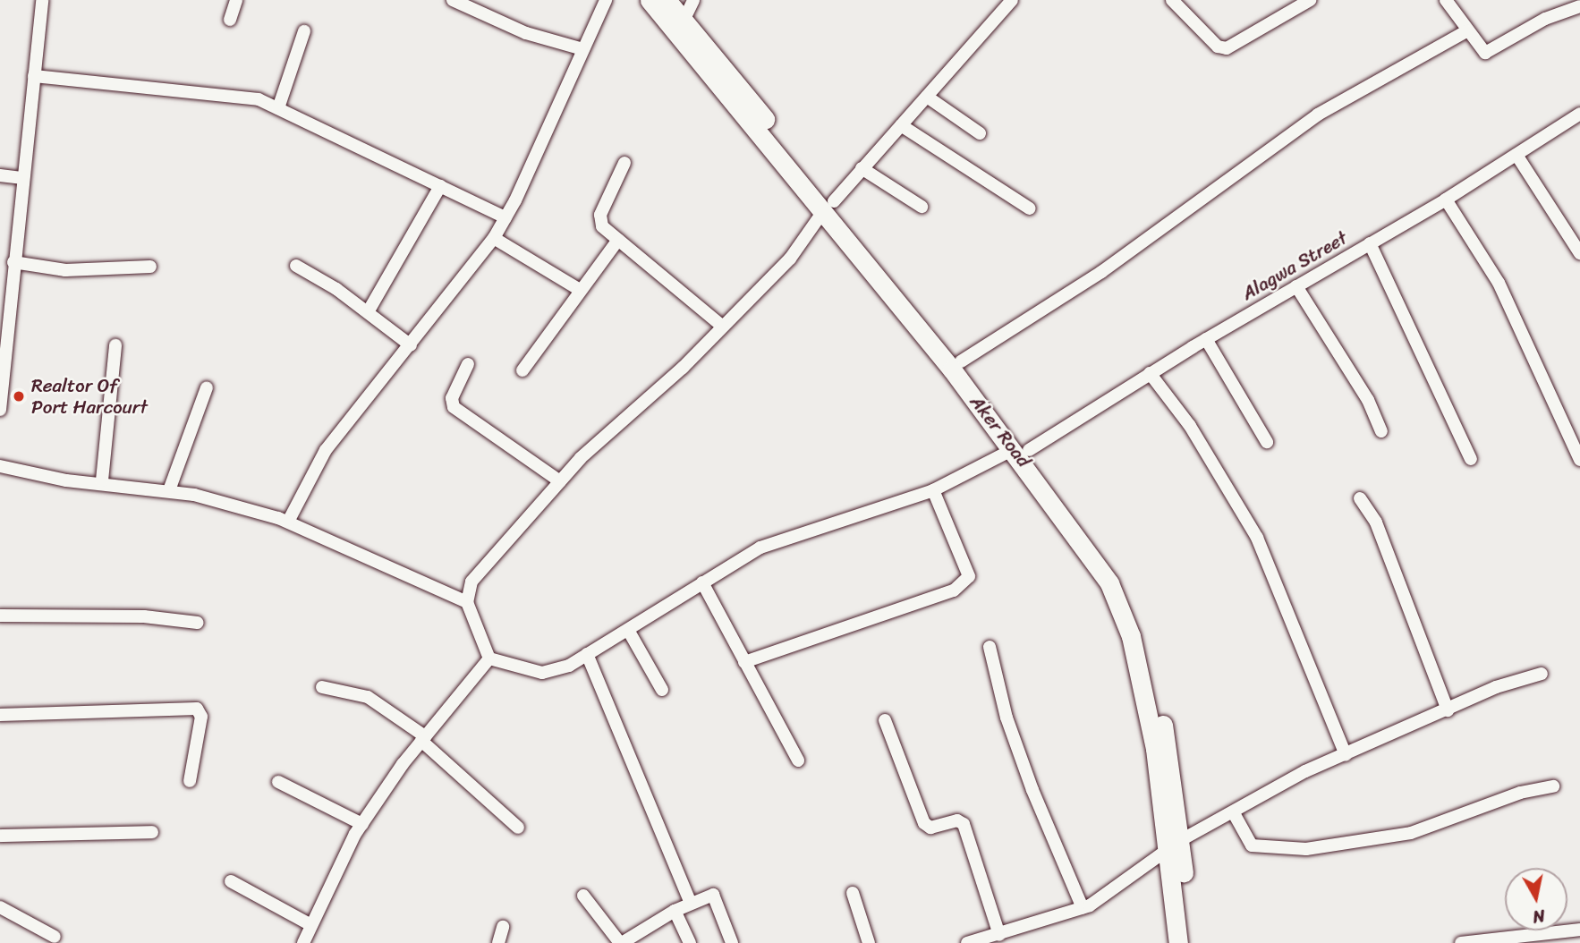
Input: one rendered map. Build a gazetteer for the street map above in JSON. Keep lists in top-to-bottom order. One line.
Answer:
{"streets":{"street":["Alagwa Street","Aker Road"]},"crossings":[["Alagwa Street","Aker Road"]],"places":["Realtor Of Port Harcourt"],"north":"bottom"}
